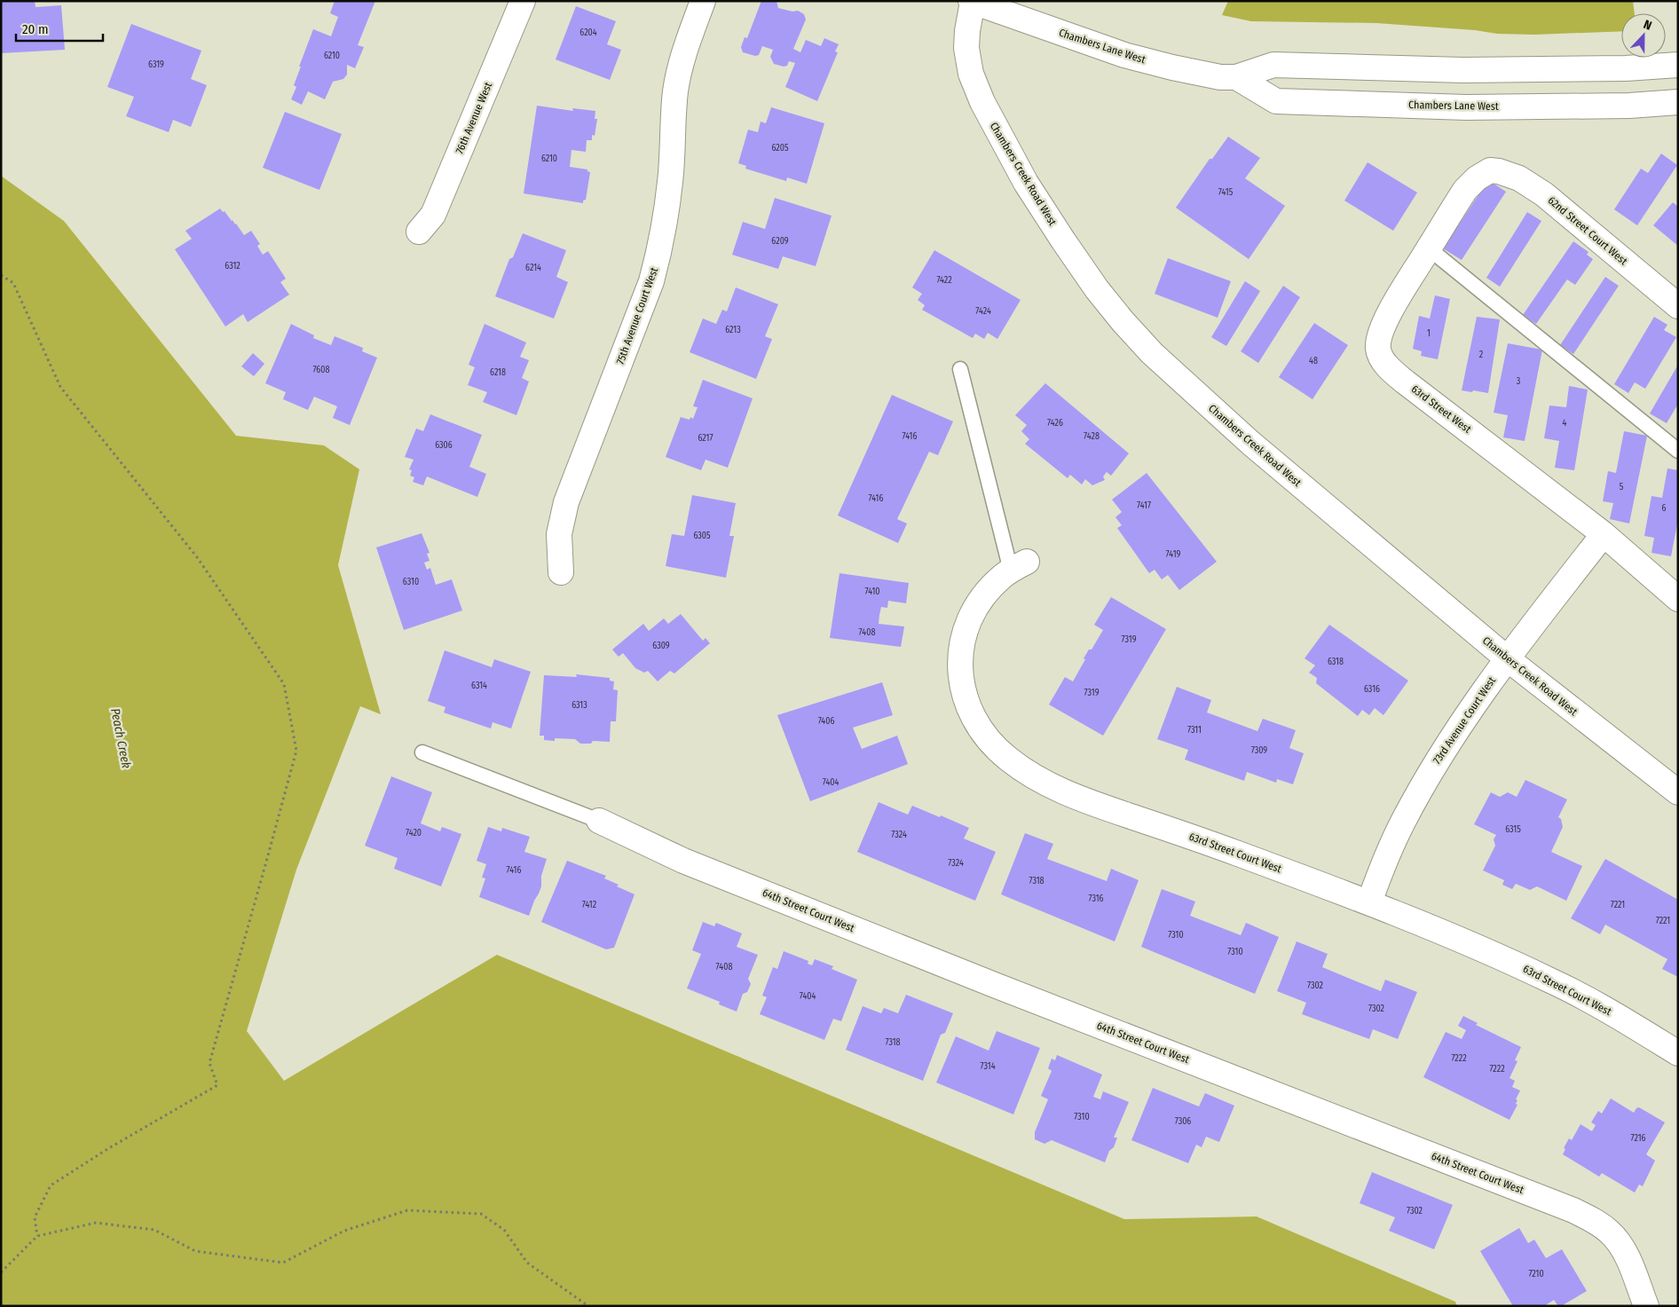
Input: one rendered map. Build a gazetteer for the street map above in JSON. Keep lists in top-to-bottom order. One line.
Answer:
{"streets":{"street":["Chambers Lane West","76th Avenue West","Chambers Creek Road West","62nd Street Court West","75th Avenue Court West","63rd Street West","73rd Avenue Court West","63rd Street Court West","64th Street Court West"]},"crossings":[["Chambers Lane West","Chambers Creek Road West"],["Chambers Creek Road West","73rd Avenue Court West"],["62nd Street Court West","63rd Street West"],["63rd Street West","73rd Avenue Court West"],["73rd Avenue Court West","63rd Street Court West"]],"water":["Peach Creek"],"house_numbers":["6204","6210","6319","6205","6210","7415","6209","6312","6214","7422","7424","6213","1","2","48","7608","6218","3","7426","4","7416","7428","6217","6306","5","7416","7417","6","6305","7419","6310","7410","7408","7319","6309","6318","6314","6316","7319","6313","7406","7311","7309","7404","6315","7420","7324","7324","7416","7318","7316","7412","7221","7221","7310","7310","7408","7302","7404","7302","7318","7222","7314","7222","7310","7306","7216","7302","7210"],"scale_bar":"20 m","north":"top"}
